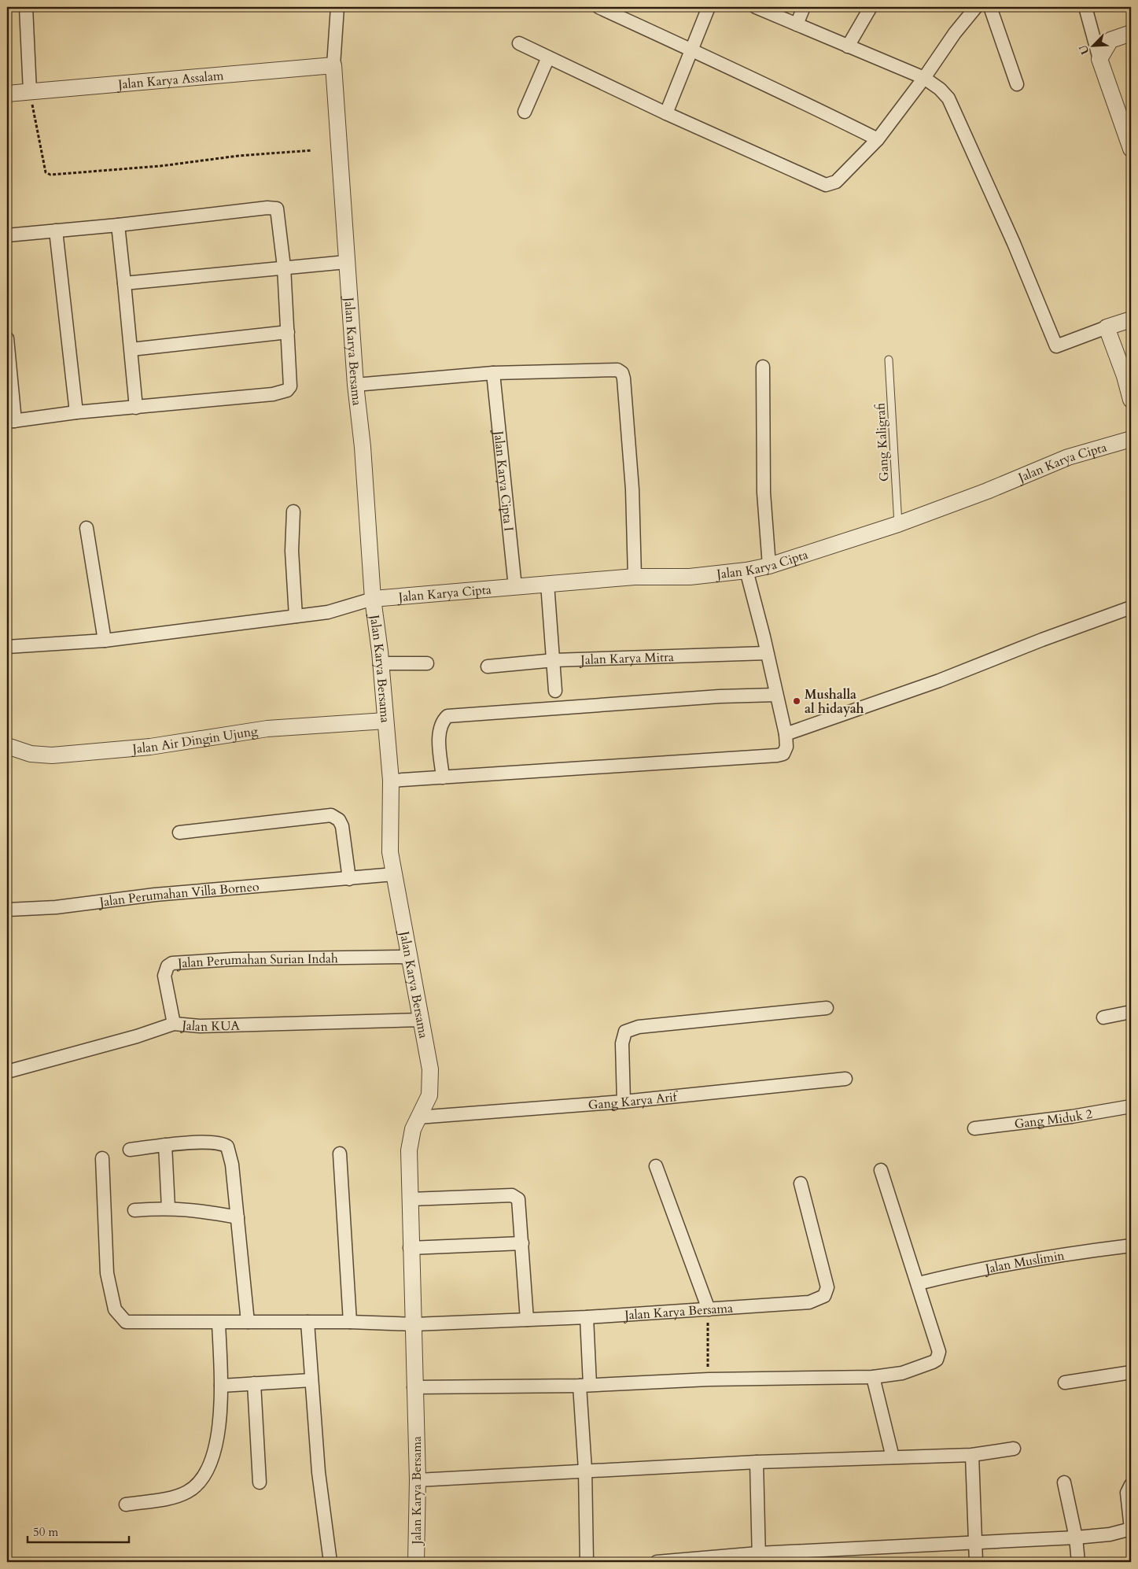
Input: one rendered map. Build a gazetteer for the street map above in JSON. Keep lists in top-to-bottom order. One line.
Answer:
{"streets":{"street":["Jalan Karya Assalam","Jalan Karya Bersama","Jalan Karya Cipta","Jalan Karya Cipta I","Jalan Karya Mitra","Jalan Air Dingin Ujung","Jalan Perumahan Villa Borneo","Jalan Perumahan Surian Indah","Jalan KUA","Gang Karya Arif","Gang Miduk 2","Jalan Muslimin"],"lane":["Gang Kaligrafi"]},"crossings":[["Jalan Karya Assalam","Jalan Karya Bersama"],["Jalan Karya Bersama","Jalan Karya Cipta"],["Jalan Karya Bersama","Jalan Air Dingin Ujung"],["Jalan Karya Bersama","Jalan Perumahan Villa Borneo"],["Jalan Karya Bersama","Jalan Perumahan Surian Indah"],["Jalan Karya Bersama","Jalan KUA"],["Jalan Karya Bersama","Gang Karya Arif"],["Gang Kaligrafi","Jalan Karya Cipta"],["Jalan Karya Cipta","Jalan Karya Cipta I"],["Jalan Perumahan Surian Indah","Jalan KUA"]],"places":["Mushalla al hidayah"],"scale_bar":"50 m","north":"bottom left"}
